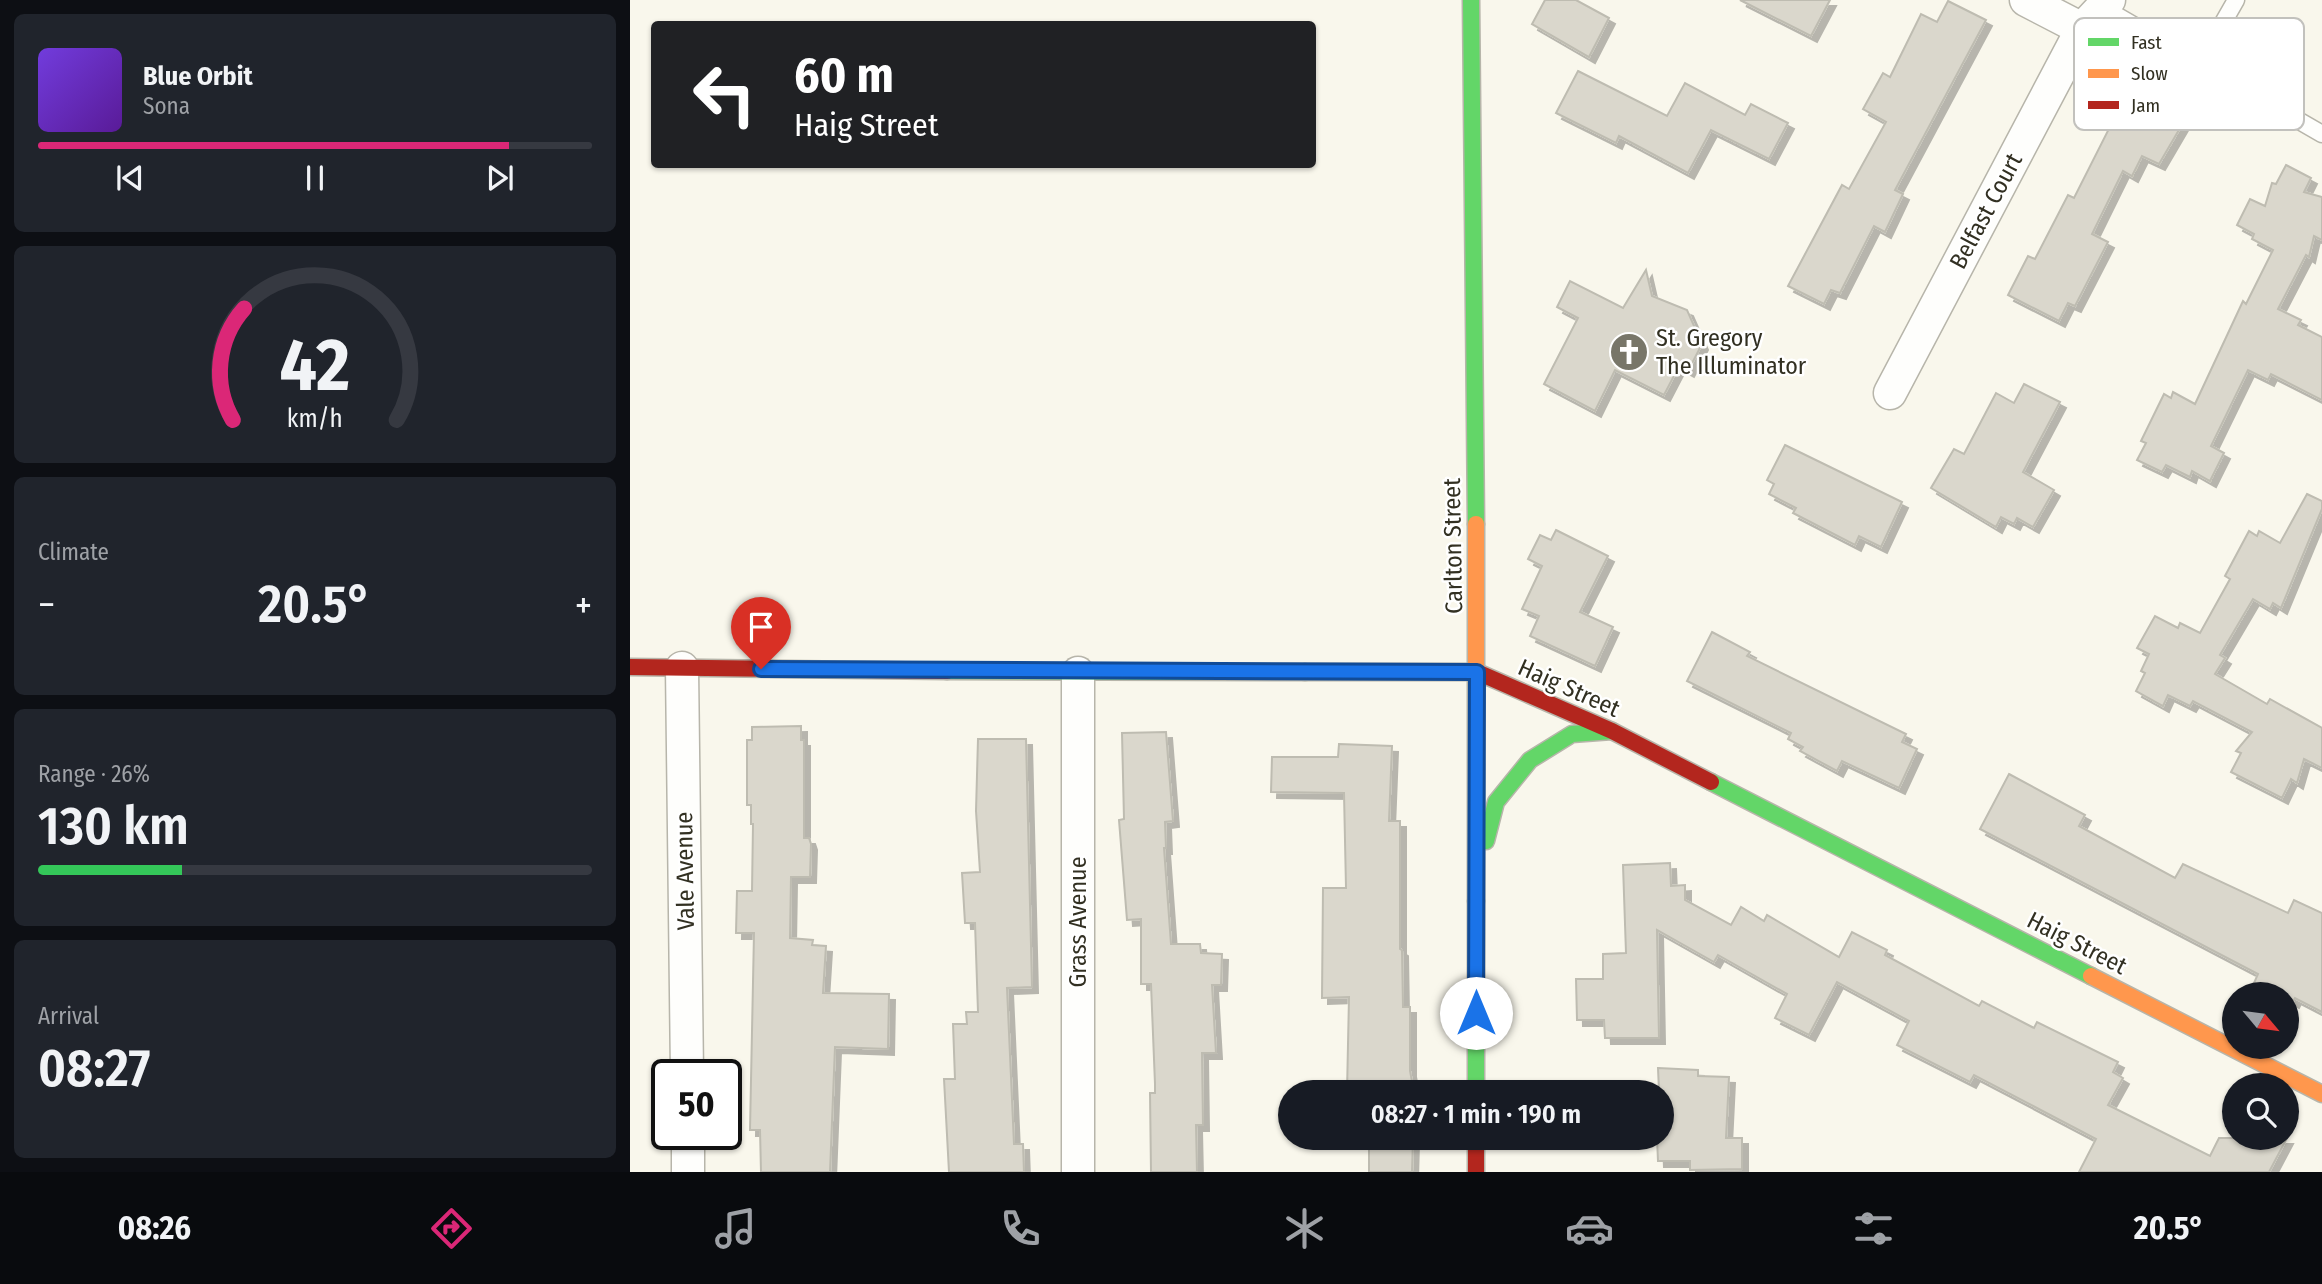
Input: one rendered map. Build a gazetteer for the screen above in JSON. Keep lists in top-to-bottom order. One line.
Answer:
{"streets":{"street":["Belfast Court","Carlton Street","Haig Street","Vale Avenue","Grass Avenue"]},"crossings":[["Carlton Street","Haig Street"],["Haig Street","Vale Avenue"],["Haig Street","Grass Avenue"]],"places":{"church":["St. Gregory The Illuminator"]},"legend":["Fast","Slow","Jam"],"north":"bottom right","page":{"turn":["60 m","Haig Street"],"song":["Blue Orbit","Sona"],"tile":["Climate",["Range · 26%","130 km"],["Arrival","08:27"]],"heat":["−","20.5°","+"],"limit":"50","trip":"08:27 · 1 min · 190 m","tabs":["08:26","20.5°"],"gauge":["42","km/h"]}}
